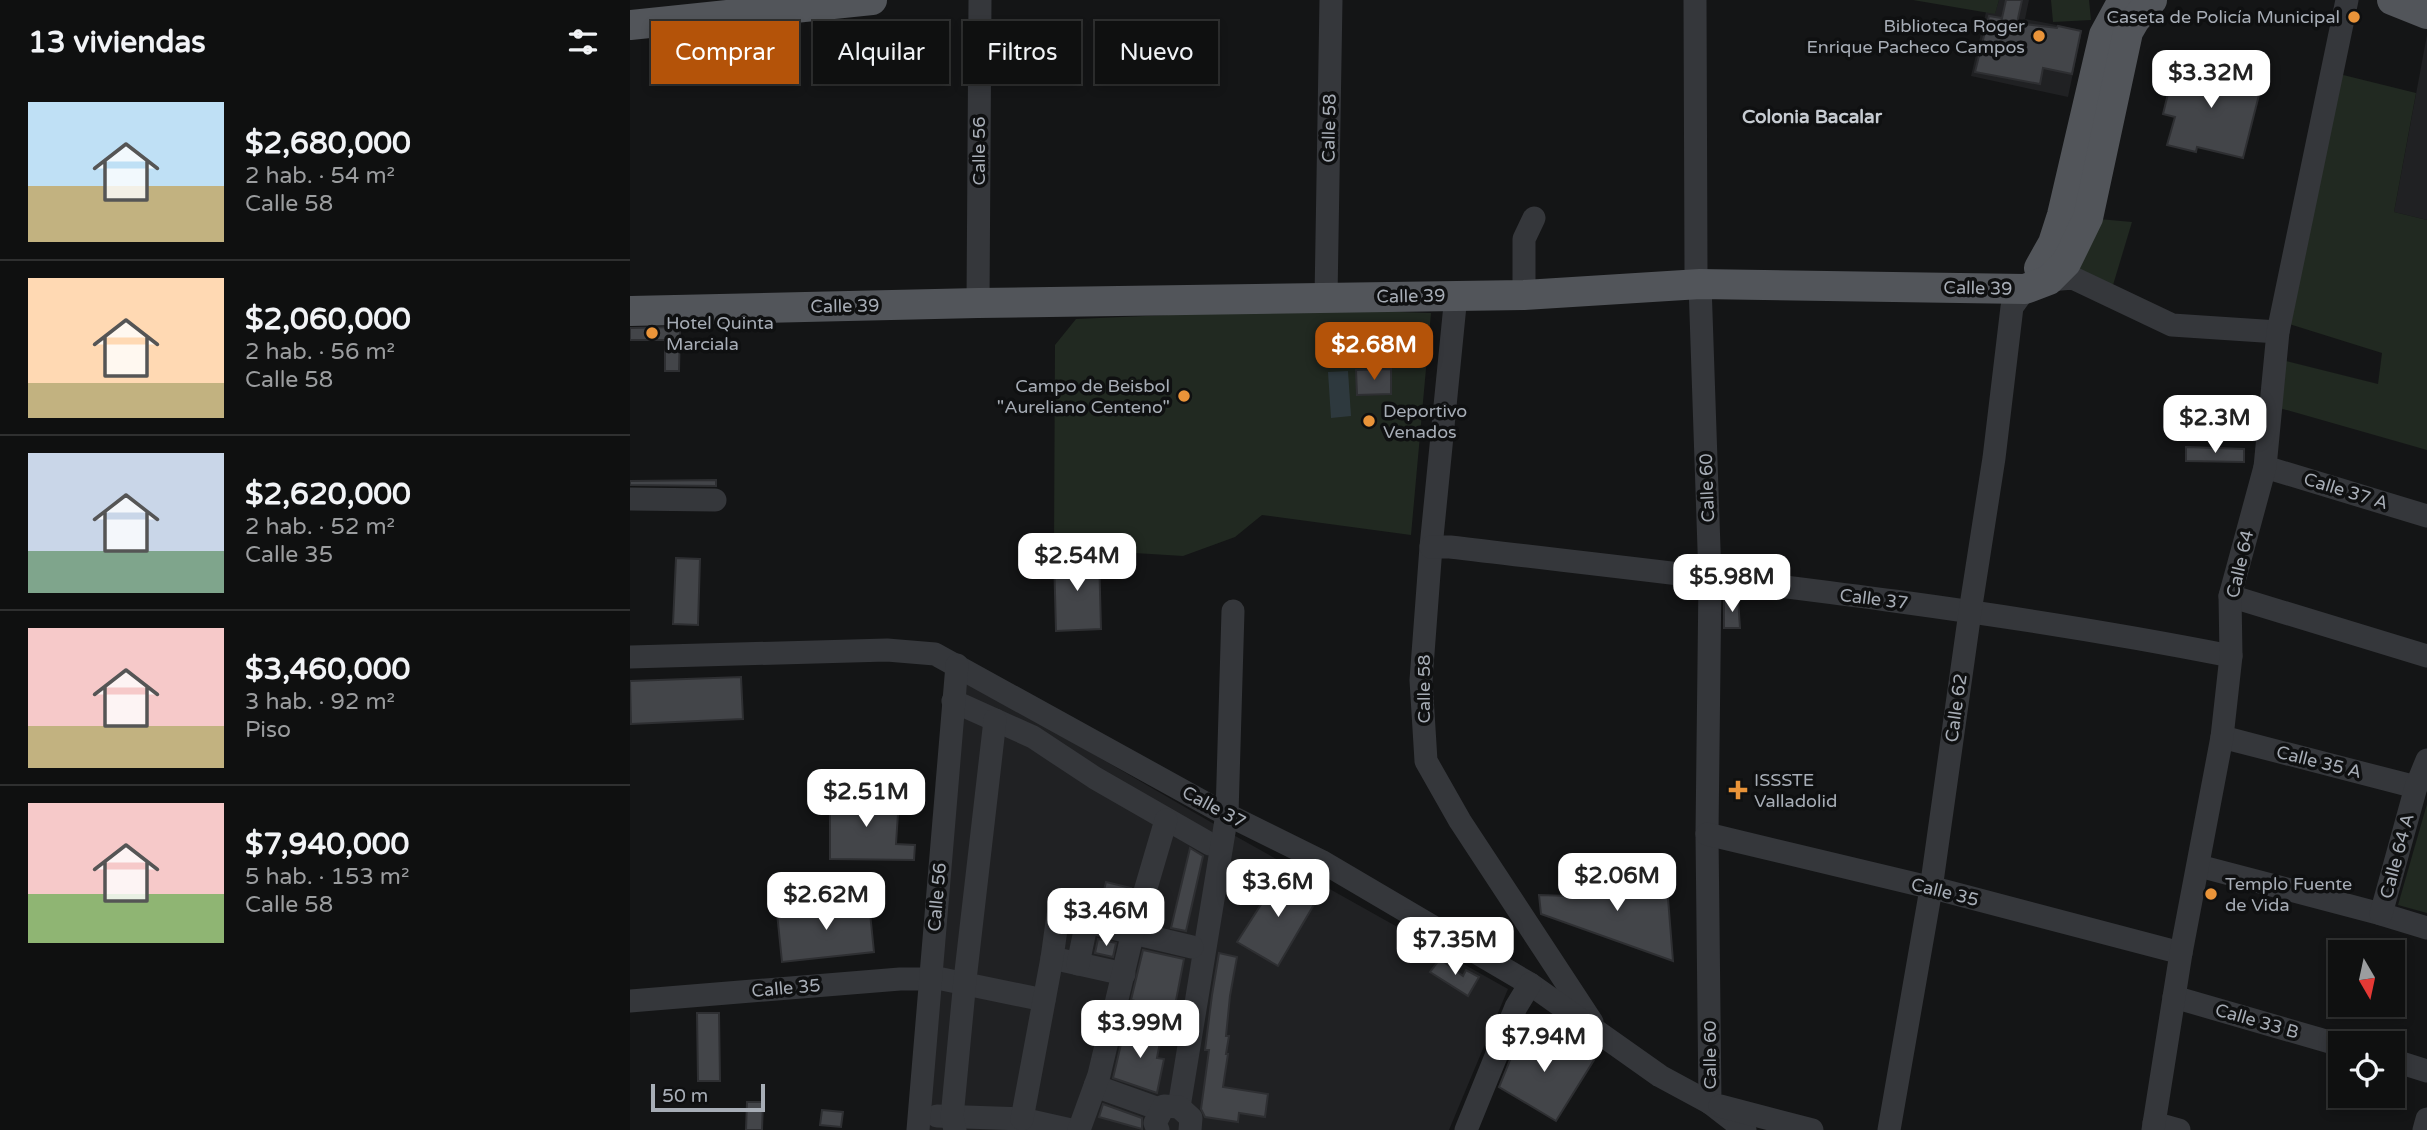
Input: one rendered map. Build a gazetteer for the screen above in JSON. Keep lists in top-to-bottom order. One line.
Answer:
{"streets":{"main road":["Calle 39"],"street":["Calle 58","Calle 56","Calle 60","Calle 37 A","Calle 64","Calle 37","Calle 62","Calle 35 A","Calle 64 A","Calle 35","Calle 33 B"]},"crossings":[["Calle 58","Calle 39"],["Calle 58","Calle 37"],["Calle 56","Calle 39"],["Calle 56","Calle 37"],["Calle 56","Calle 35"],["Calle 39","Calle 60"],["Calle 39","Calle 64"],["Calle 39","Calle 62"],["Calle 60","Calle 37"],["Calle 60","Calle 35"],["Calle 37 A","Calle 64"],["Calle 64","Calle 37"],["Calle 64","Calle 35 A"],["Calle 64","Calle 35"],["Calle 64","Calle 33 B"],["Calle 37","Calle 62"],["Calle 62","Calle 35"],["Calle 35 A","Calle 64 A"]],"districts":["Colonia Bacalar"],"places":{"other":["Caseta de Policía Municipal","Biblioteca Roger Enrique Pacheco Campos","Hotel Quinta Marciala","Campo de Beisbol \"Aureliano Centeno\"","Deportivo Venados","Templo Fuente de Vida"],"health":["ISSSTE Valladolid"]},"scale_bar":"50 m","north":"bottom","page":{"heading":"13 viviendas","chip":["Comprar","Alquilar","Filtros","Nuevo"],"price":["$3.32M","$2.68M","$2.3M","$2.54M","$5.98M","$2.51M","$2.06M","$3.6M","$2.62M","$3.46M","$7.35M","$3.99M","$7.94M"],"list":[{"name":"$2,680,000","note":"2 hab. · 54 m² · Calle 58"},{"name":"$2,060,000","note":"2 hab. · 56 m² · Calle 58"},{"name":"$2,620,000","note":"2 hab. · 52 m² · Calle 35"},{"name":"$3,460,000","note":"3 hab. · 92 m² · Piso"},{"name":"$7,940,000","note":"5 hab. · 153 m² · Calle 58"}],"scale":"50 m"}}
